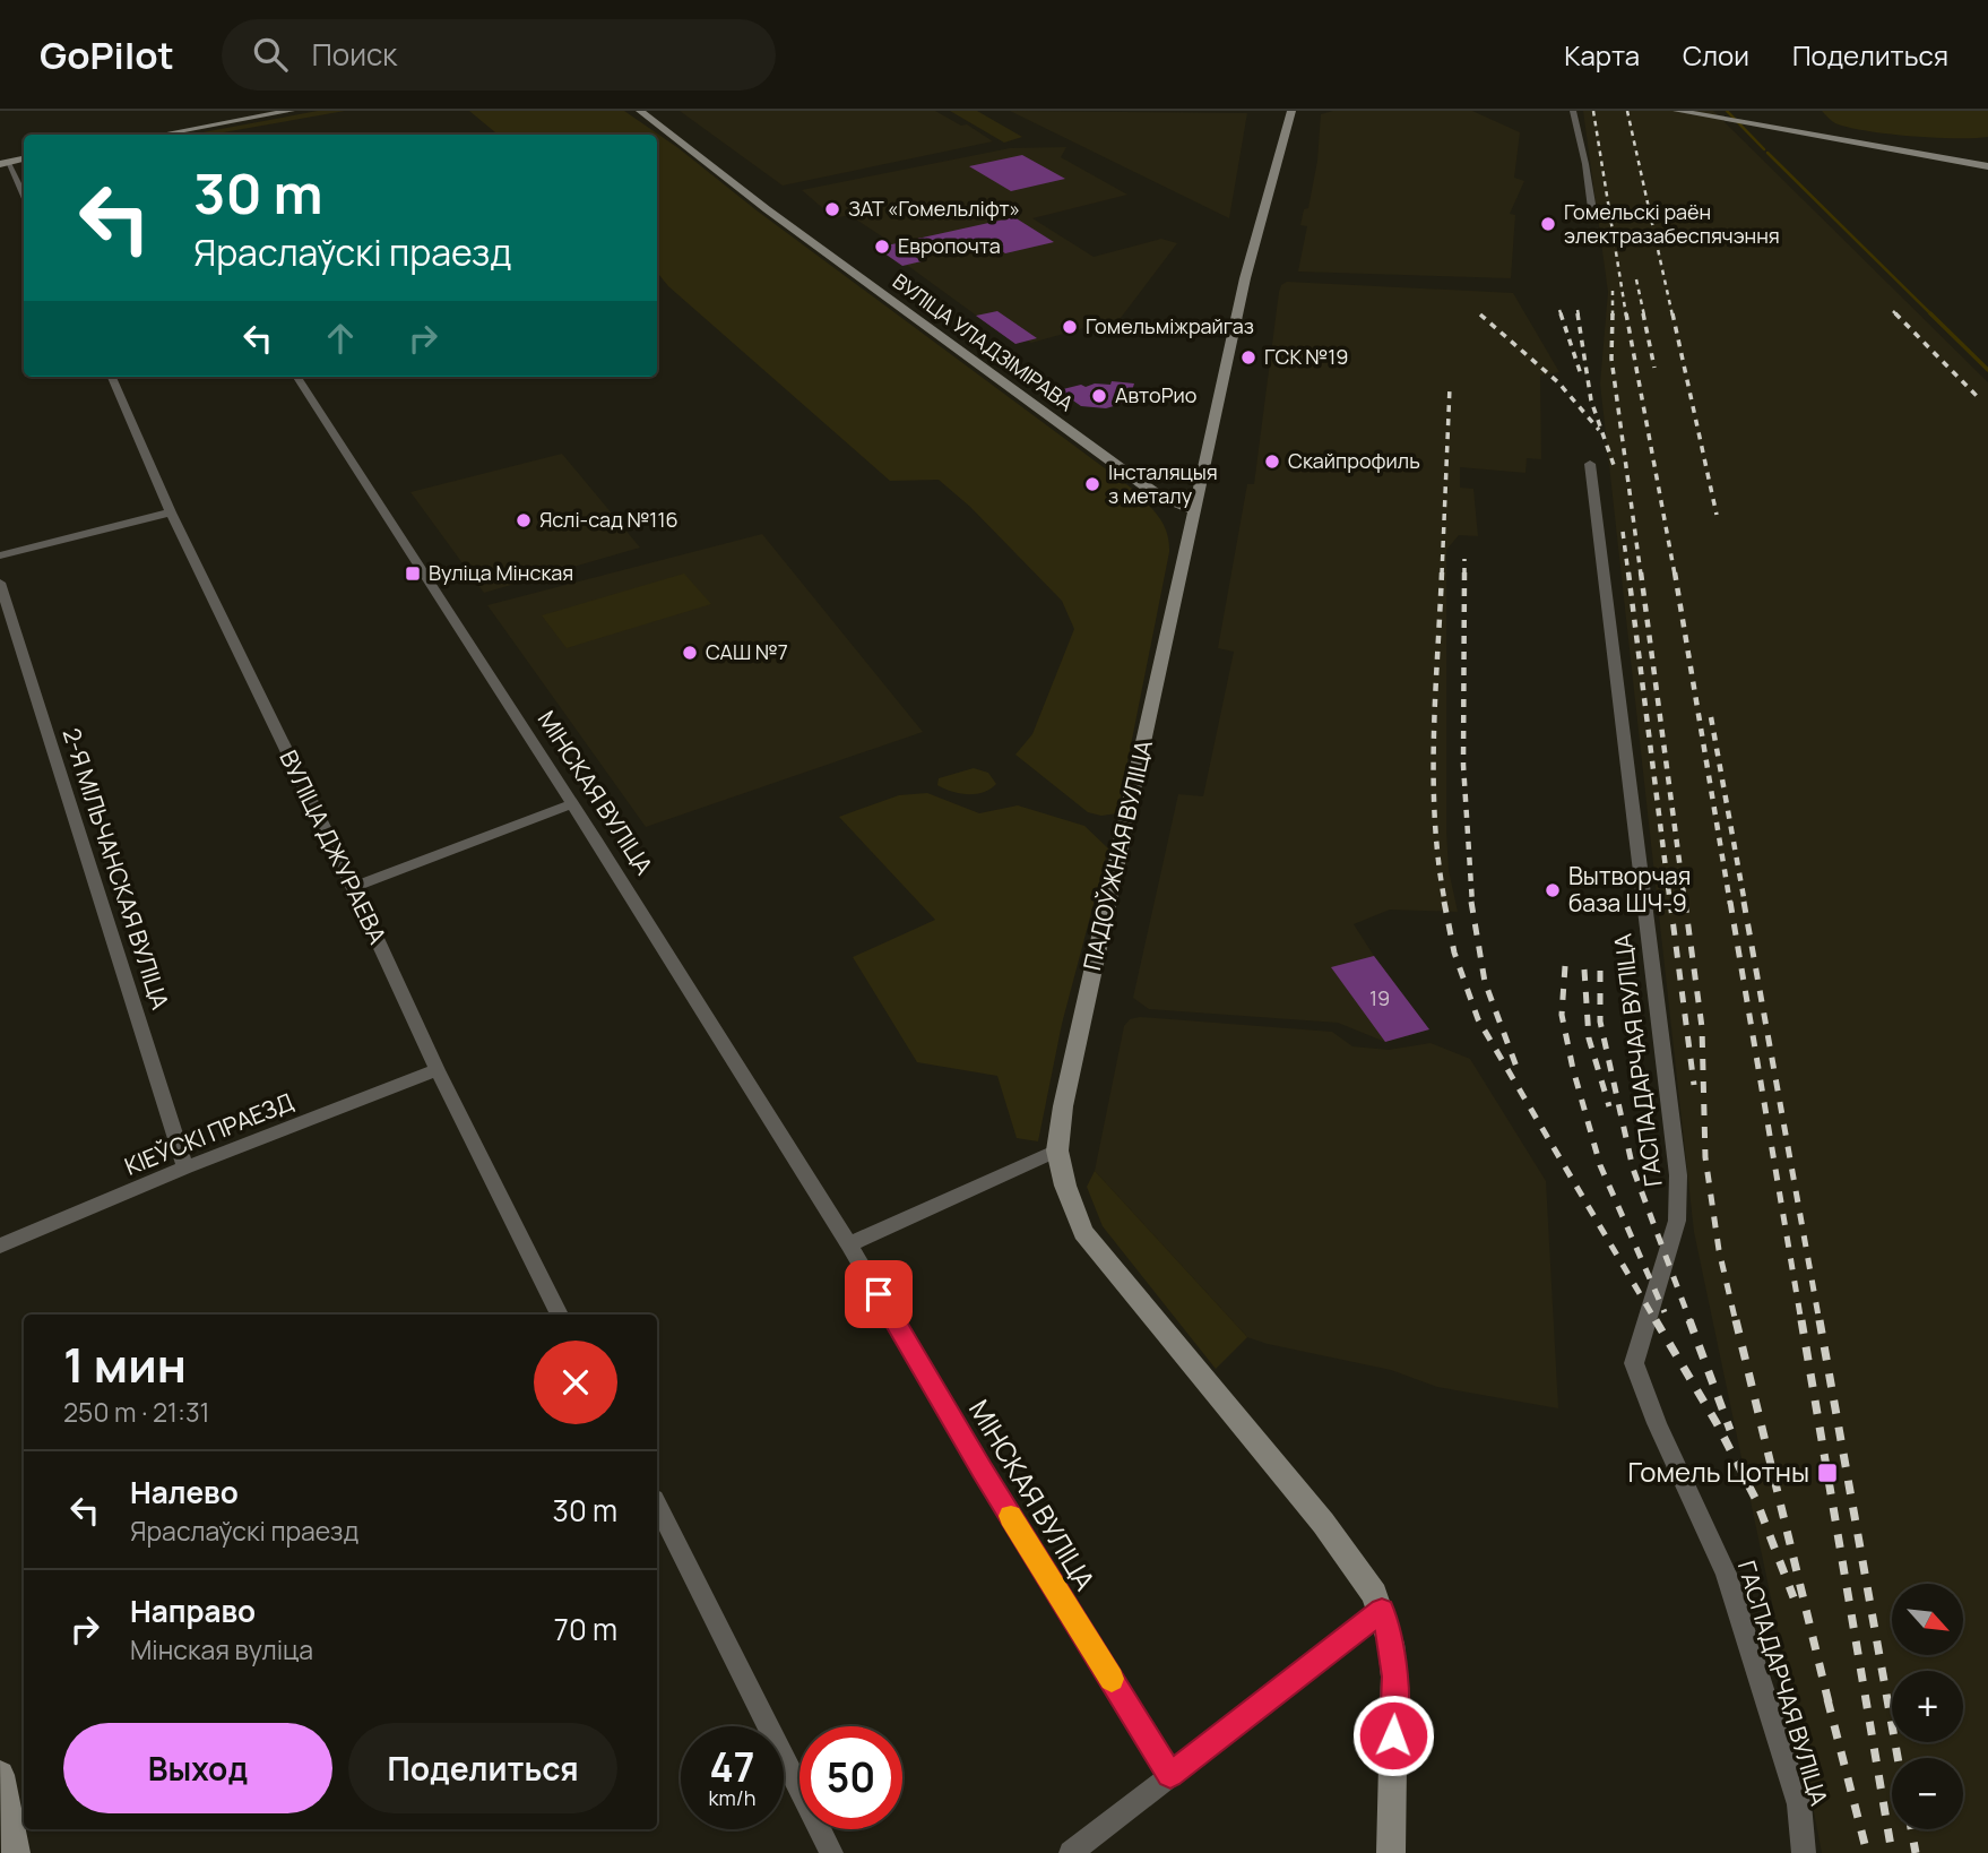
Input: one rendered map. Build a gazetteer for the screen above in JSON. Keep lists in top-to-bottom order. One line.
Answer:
{"streets":{"main road":["ВУЛІЦА УЛАДЗІМІРАВА","ПАДОЎЖНАЯ ВУЛІЦА"],"street":["МІНСКАЯ ВУЛІЦА","ВУЛІЦА ДЖУРАЕВА","2-Я МІЛЬЧАНСКАЯ ВУЛІЦА","ГАСПАДАРЧАЯ ВУЛІЦА","КІЕЎСКІ ПРАЕЗД"]},"crossings":[["ВУЛІЦА УЛАДЗІМІРАВА","ПАДОЎЖНАЯ ВУЛІЦА"],["ВУЛІЦА ДЖУРАЕВА","КІЕЎСКІ ПРАЕЗД"],["2-Я МІЛЬЧАНСКАЯ ВУЛІЦА","КІЕЎСКІ ПРАЕЗД"]],"places":{"other":["ЗАТ «Гомельліфт»","Гомельскі раён электразабеспячэння","Европочта","Гомельміжрайгаз","ГСК №19","АвтоРио","Скайпрофиль","Інсталяцыя з металу","Яслі-сад №116","САШ №7","Вытворчая база ШЧ-9"],"transit":["Вуліца Мінская","Гомель Цотны"]},"house_numbers":["19"],"north":"bottom right","page":{"header":"GoPilot","search":"Поиск","nav":["Карта","Слои","Поделиться"],"turn":["30 m","Яраслаўскі праезд"],"heading":["1 мин","250 m · 21:31"],"list":[{"name":"Налево","note":"Яраслаўскі праезд","value":"30 m"},{"name":"Направо","note":"Мінская вуліца","value":"70 m"}],"map_buttons":["+","−"],"buttons":["Выход","Поделиться"],"speed":"47 km/h","limit":"50"}}
